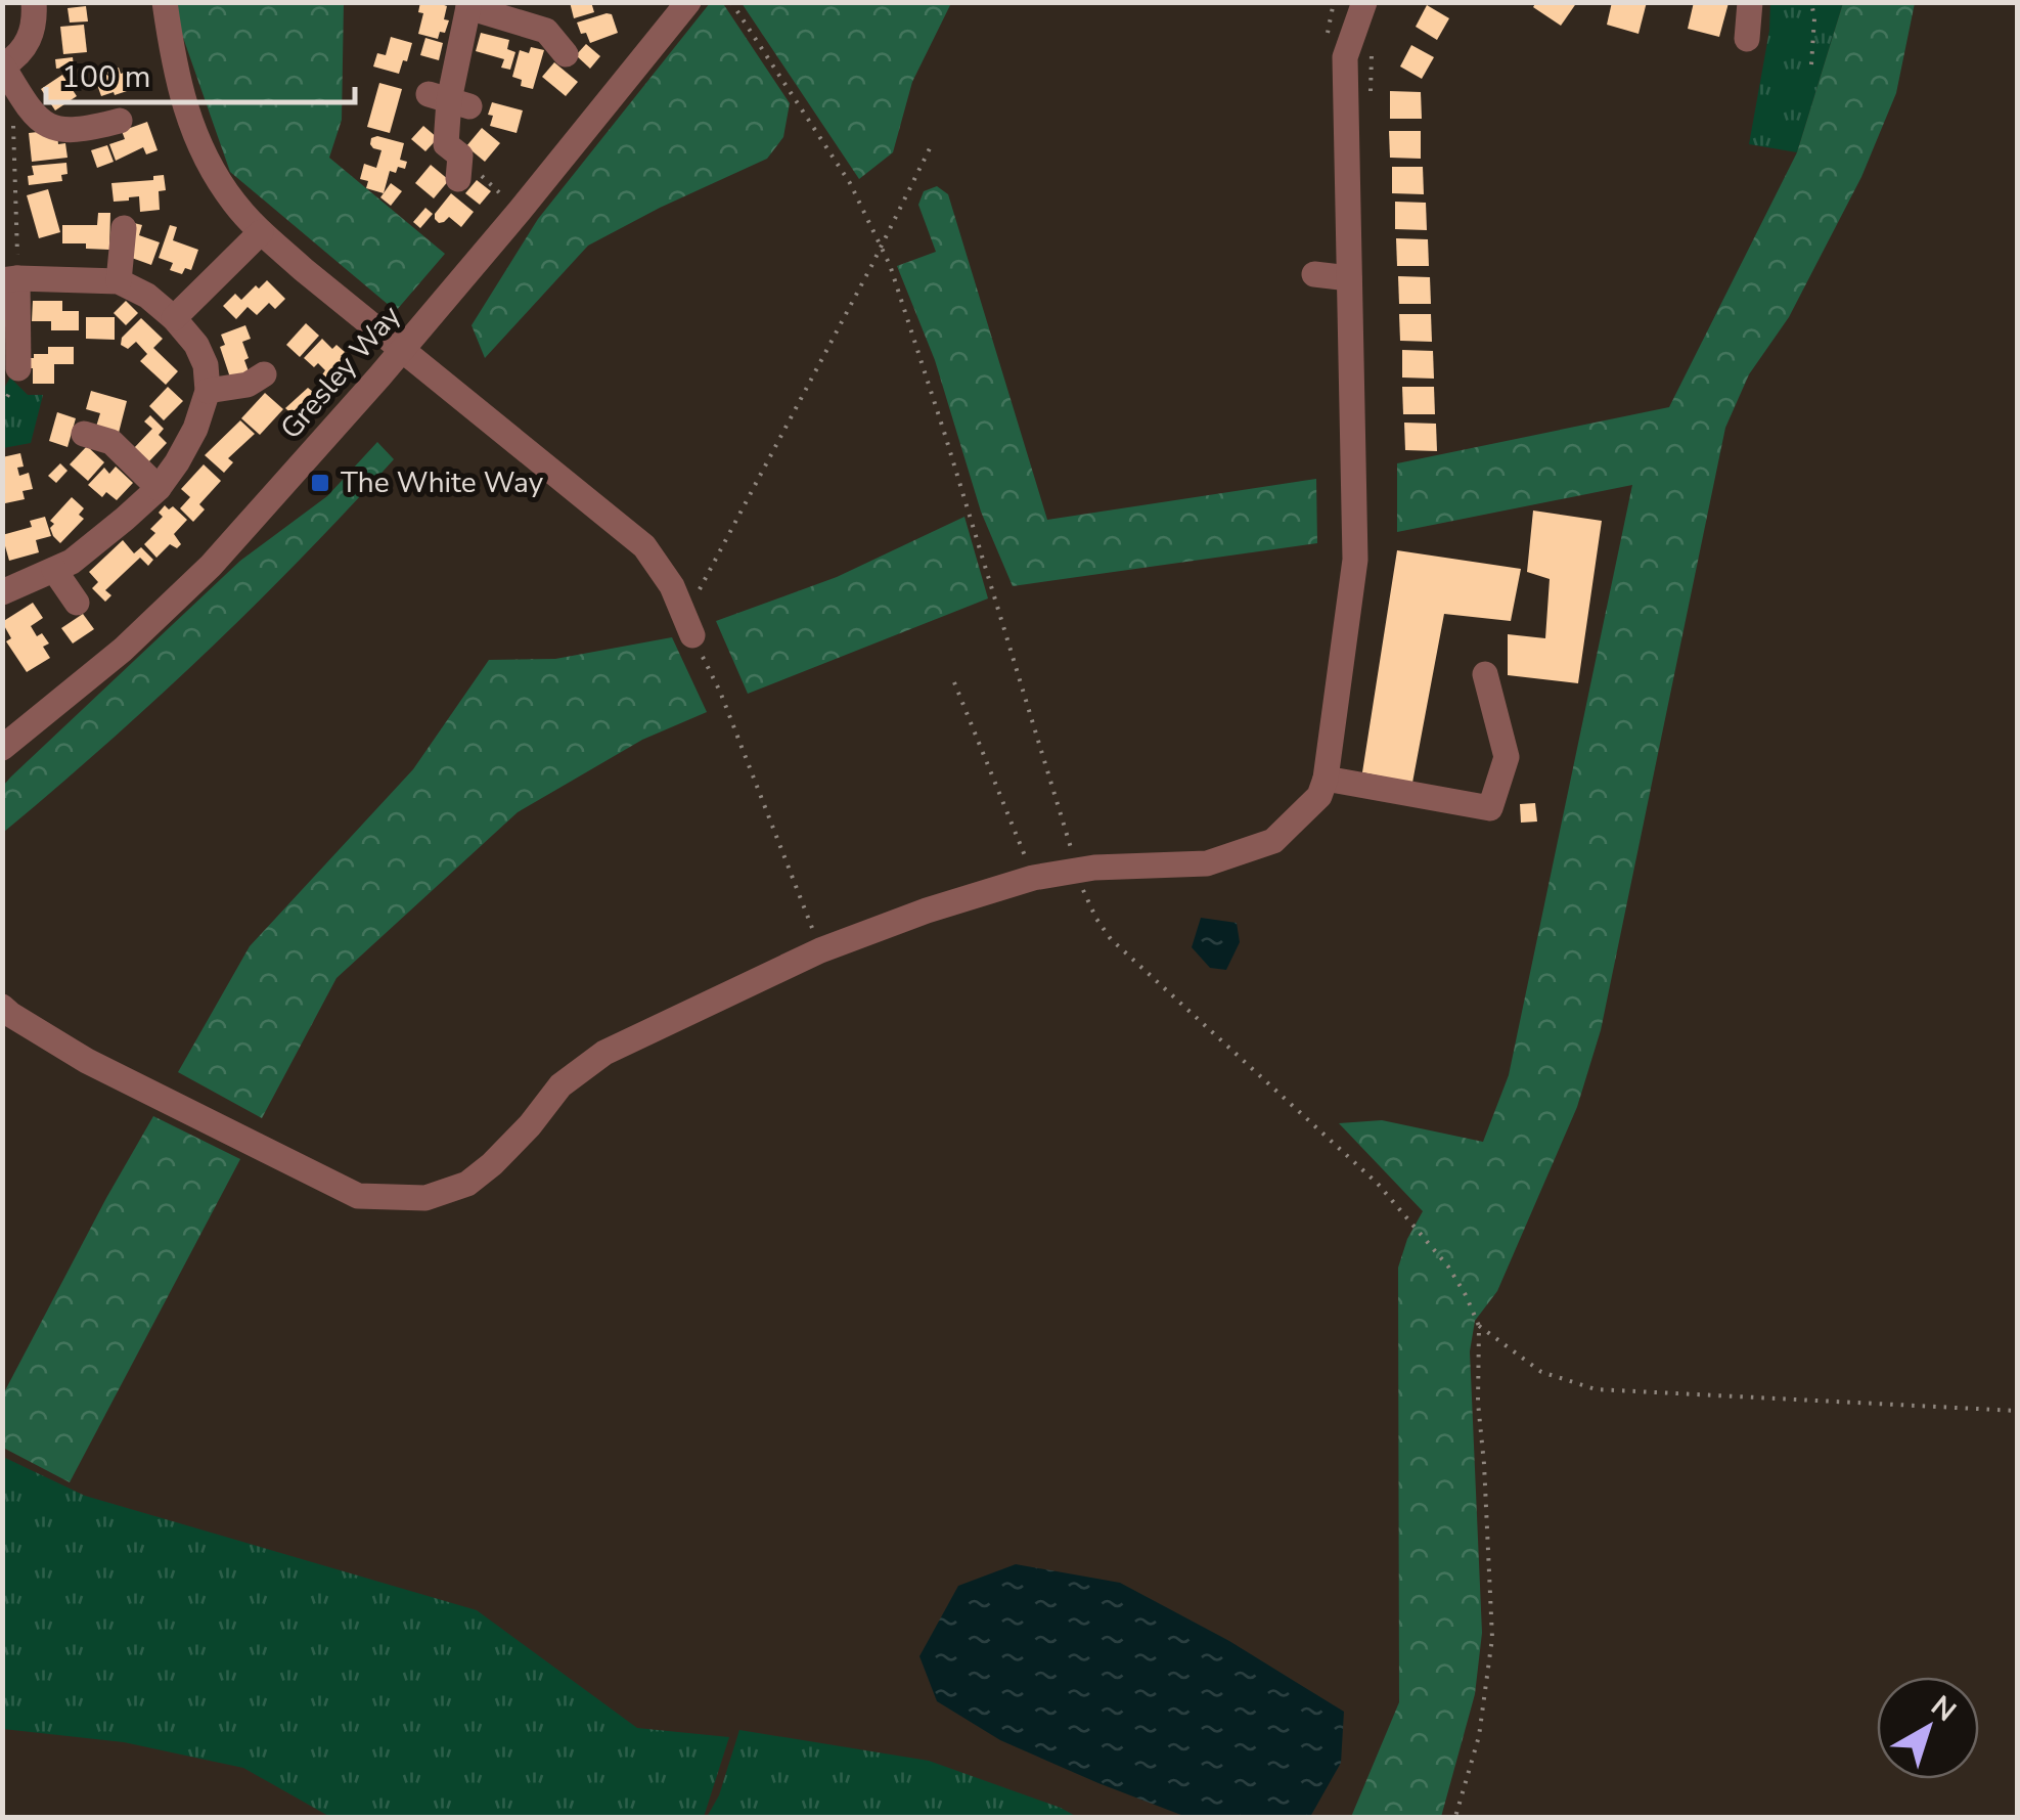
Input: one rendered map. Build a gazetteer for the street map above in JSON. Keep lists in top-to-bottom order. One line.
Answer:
{"streets":{"street":["Gresley Way"]},"places":{"transit":["The White Way"]},"scale_bar":"100 m","north":"top right"}
